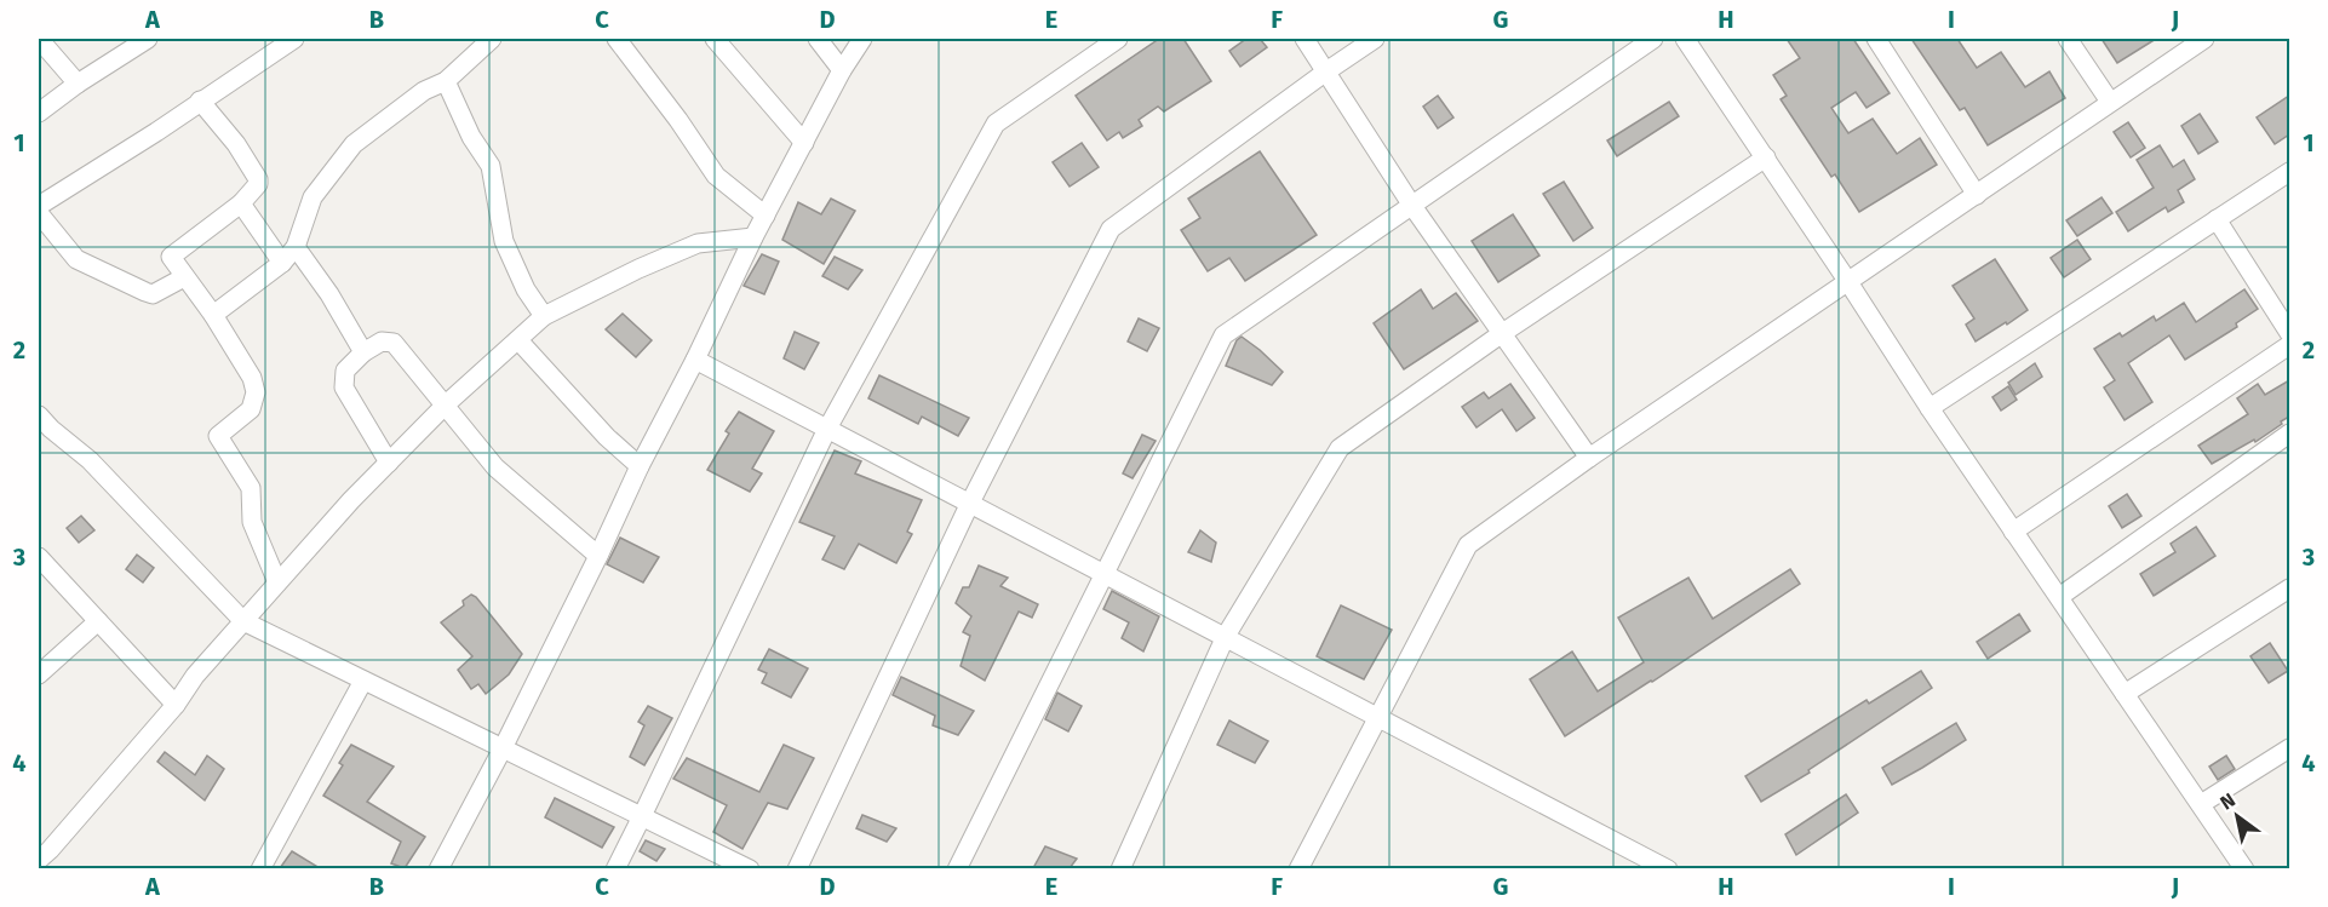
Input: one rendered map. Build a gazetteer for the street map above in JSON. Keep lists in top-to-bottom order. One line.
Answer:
{"north":"top left","grid":{"columns":["A","B","C","D","E","F","G","H","I","J"],"rows":["1","2","3","4"]}}
